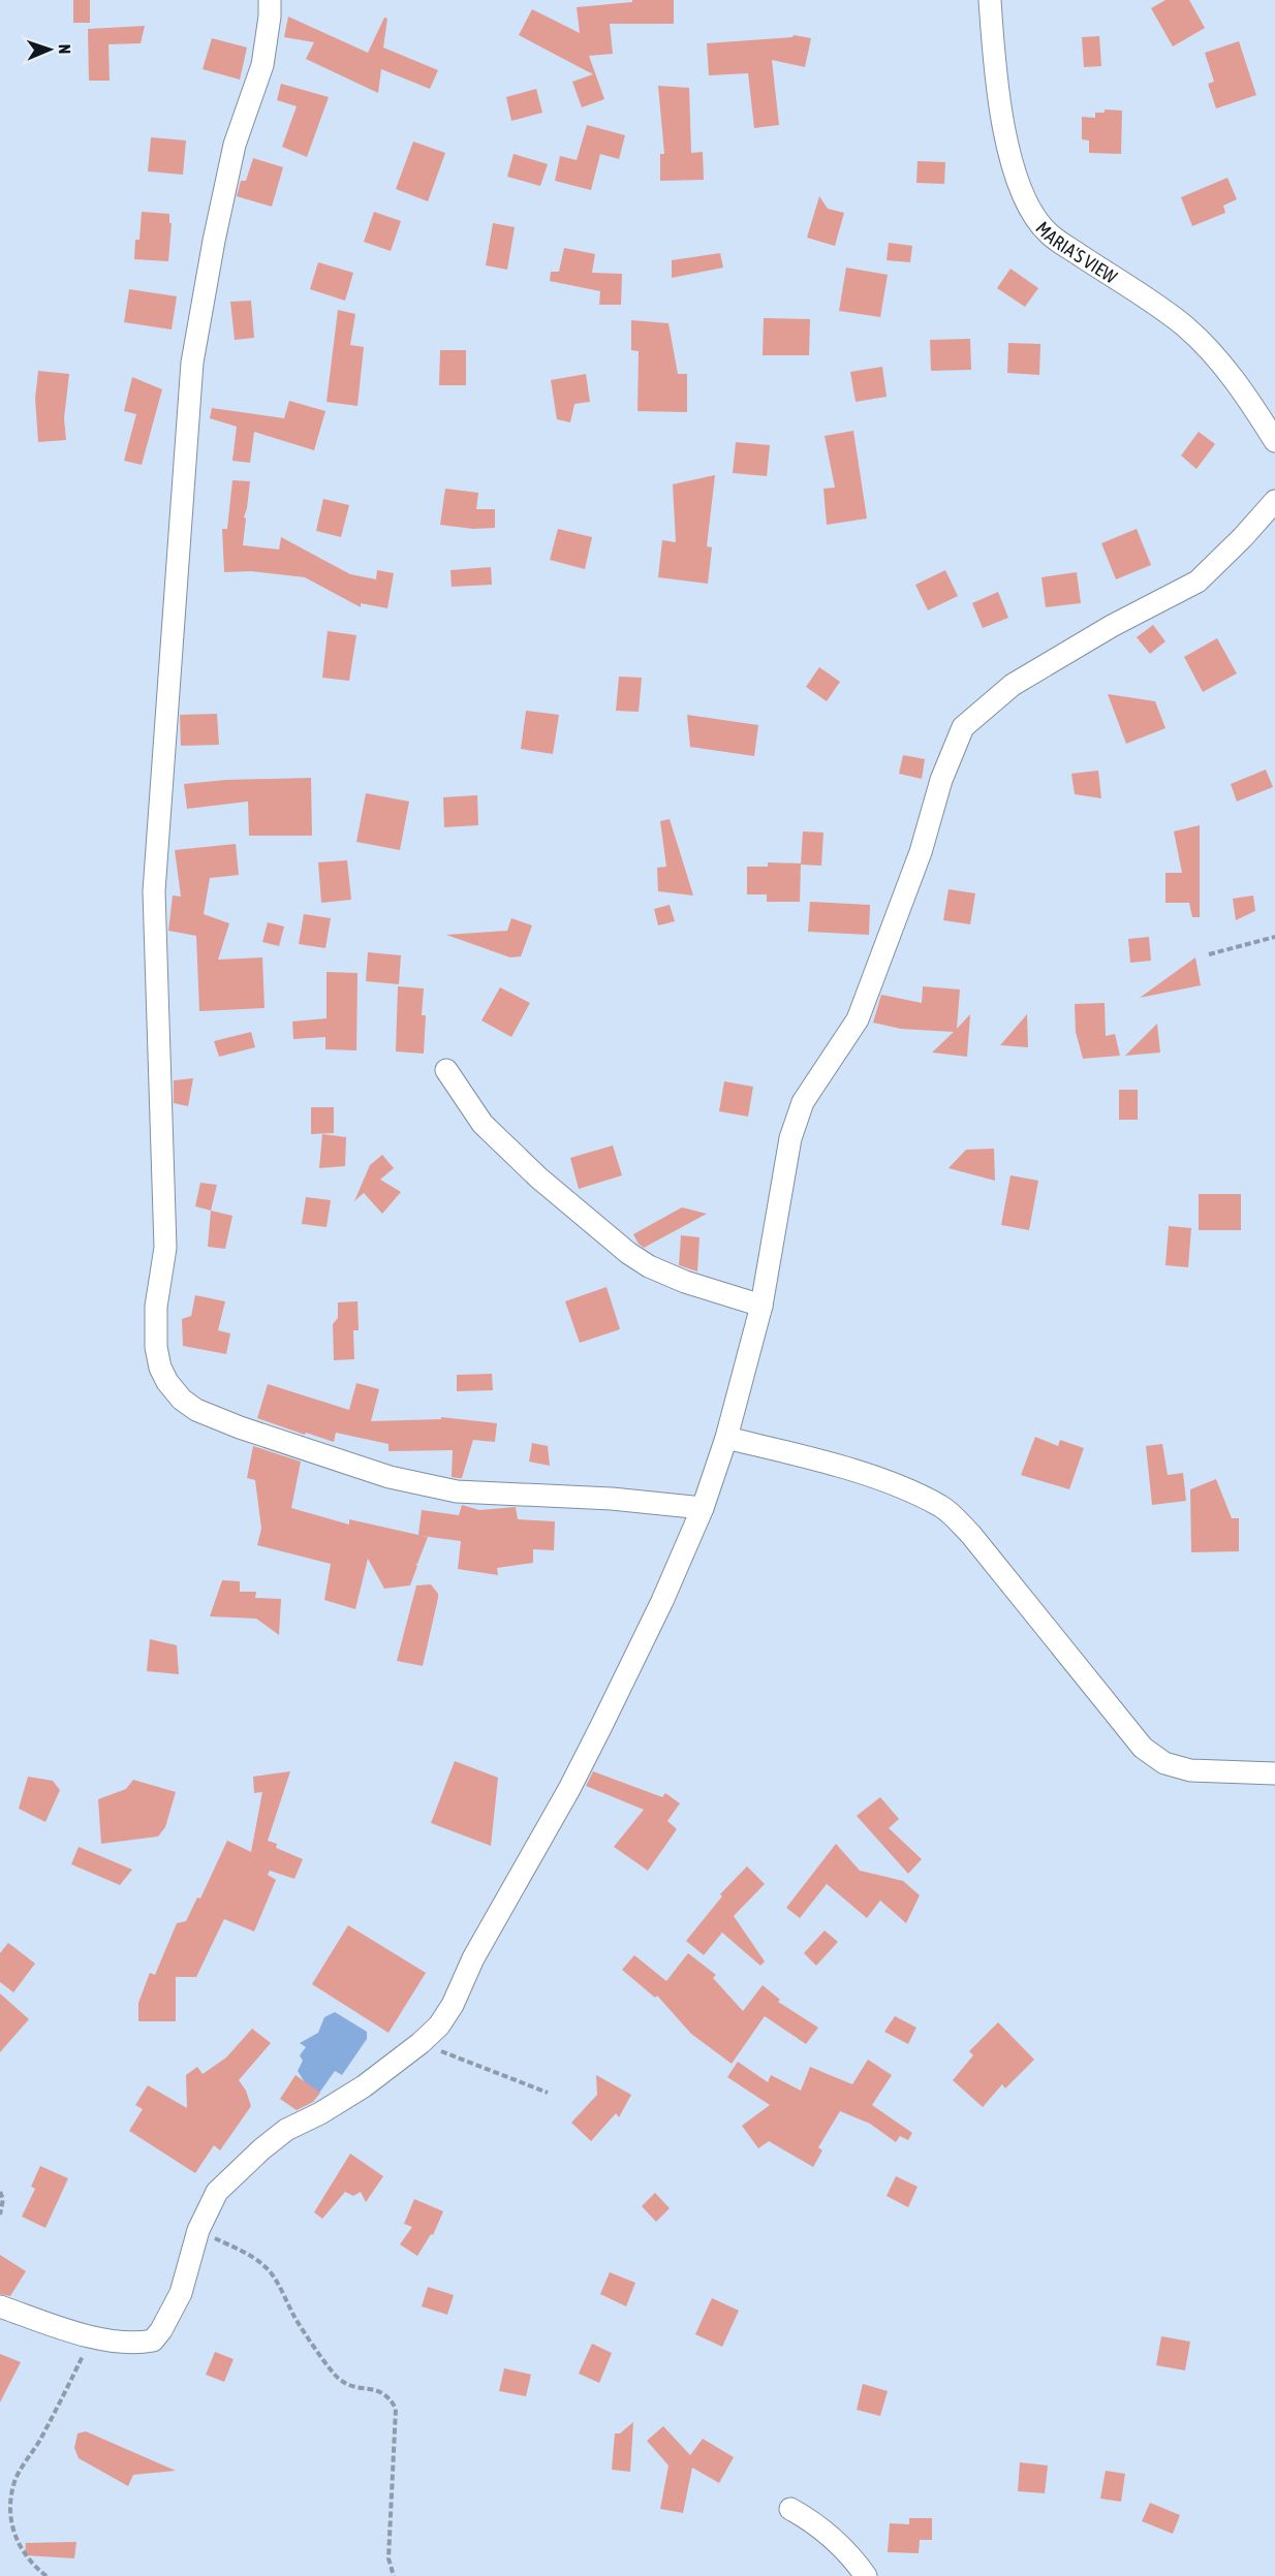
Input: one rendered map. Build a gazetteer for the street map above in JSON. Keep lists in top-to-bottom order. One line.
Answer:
{"streets":{"street":["MARIA'S VIEW"]},"north":"right"}
